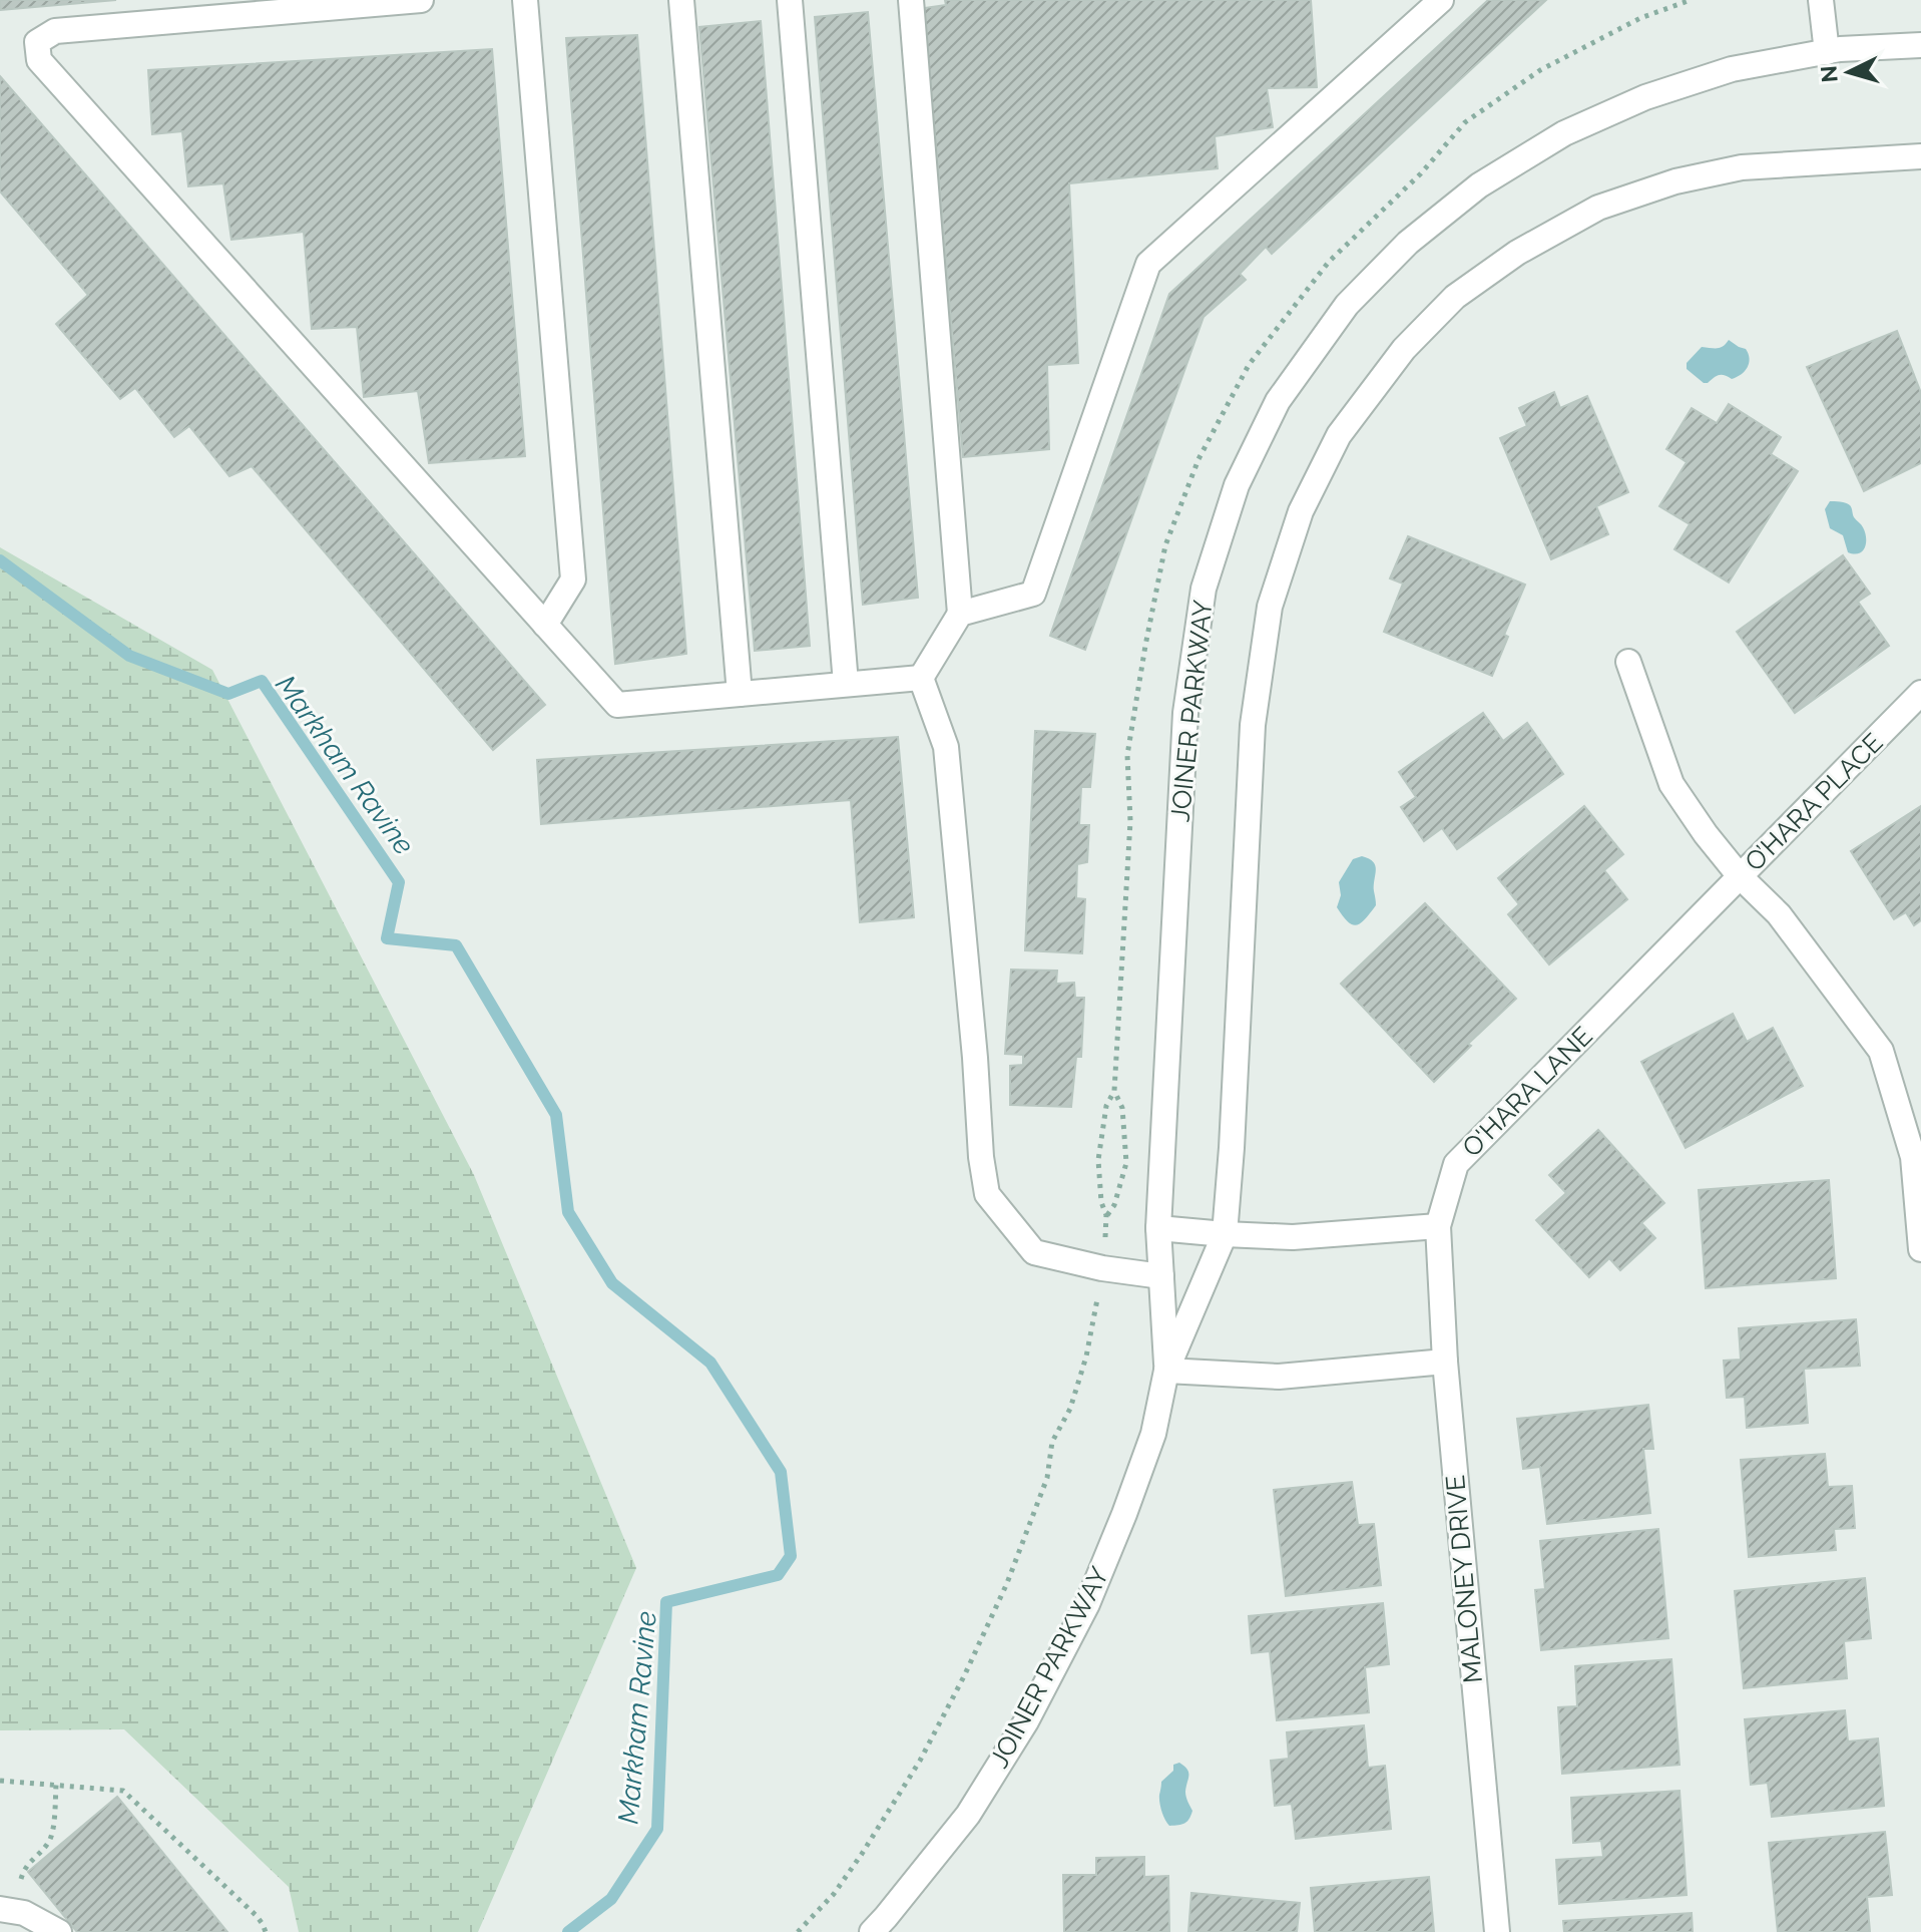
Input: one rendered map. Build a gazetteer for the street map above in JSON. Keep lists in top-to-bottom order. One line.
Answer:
{"streets":{"street":["JOINER PARKWAY","O’HARA PLACE","O'HARA LANE","MALONEY DRIVE"]},"crossings":[["O’HARA PLACE","O'HARA LANE"],["O'HARA LANE","MALONEY DRIVE"]],"water":["Markham Ravine"],"north":"left"}
